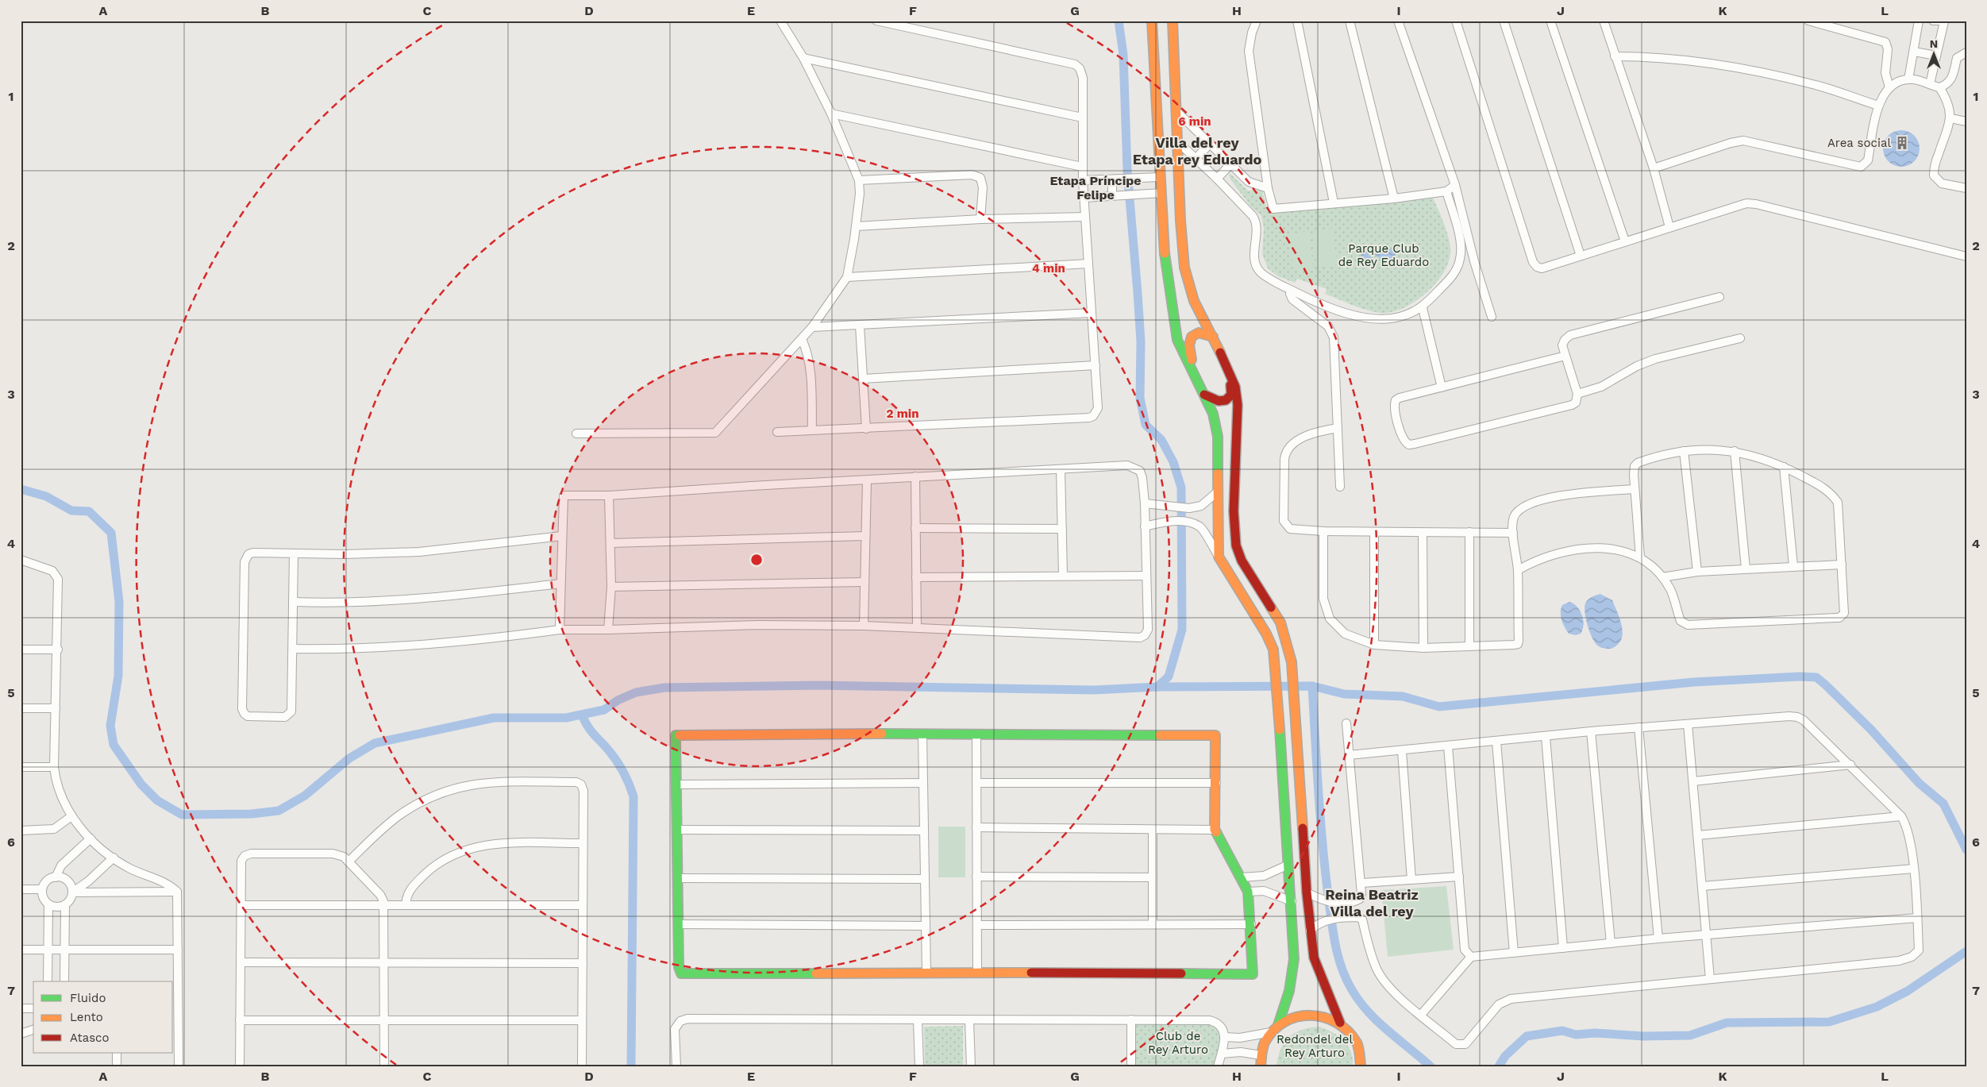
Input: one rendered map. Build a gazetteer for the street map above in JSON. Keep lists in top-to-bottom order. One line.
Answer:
{"districts":["Villa del rey Etapa rey Eduardo","Etapa Príncipe Felipe","Reina Beatriz Villa del rey"],"parks":["Parque Club de Rey Eduardo","Club de Rey Arturo","Redondel del Rey Arturo"],"places":{"building":["Area social"]},"legend":["Fluido","Lento","Atasco"],"north":"top","grid":{"columns":["A","B","C","D","E","F","G","H","I","J","K","L"],"rows":["1","2","3","4","5","6","7"]},"rings":["6 min","4 min","2 min"]}
